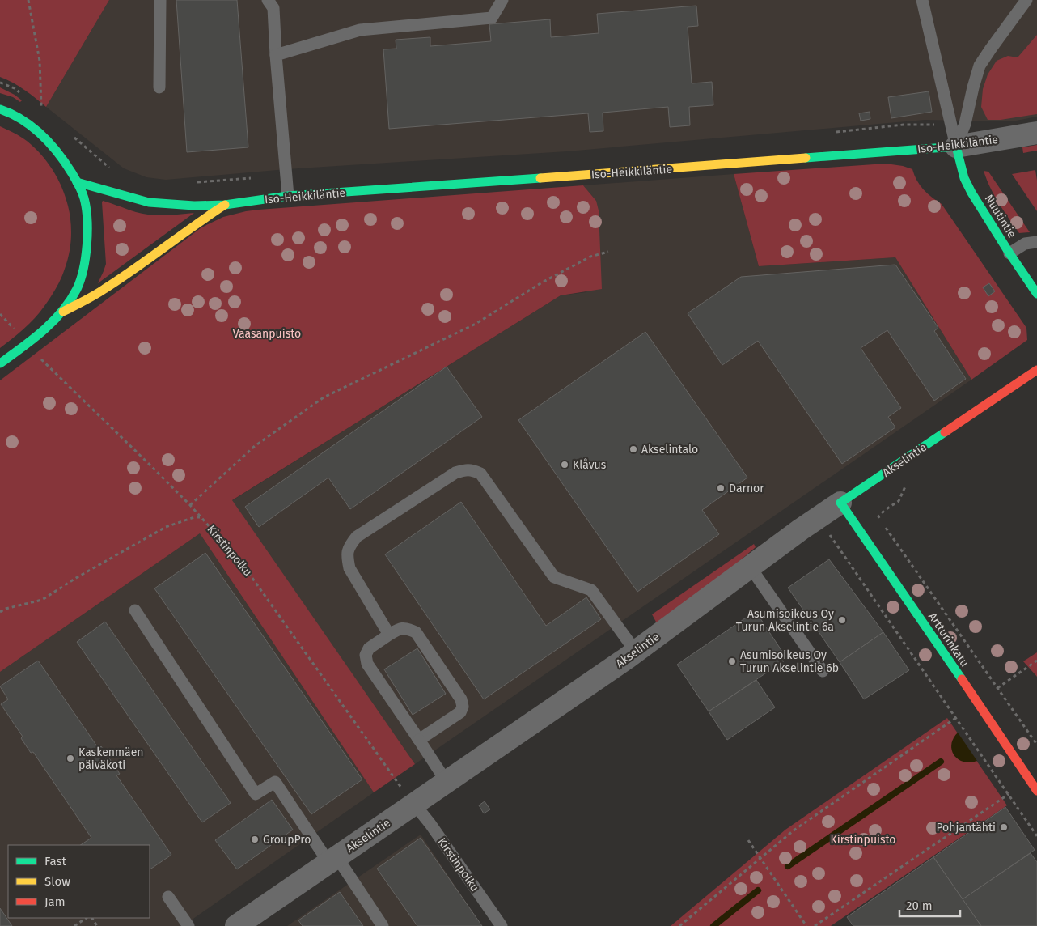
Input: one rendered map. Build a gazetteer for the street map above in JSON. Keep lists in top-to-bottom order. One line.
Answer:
{"streets":{"street":["Iso-Heikkiläntie","Nuutintie","Akselintie","Artturinkatu"],"lane":["Kirstinpolku"]},"crossings":[["Iso-Heikkiläntie","Nuutintie"],["Akselintie","Kirstinpolku"],["Akselintie","Artturinkatu"]],"parks":["Vaasanpuisto","Kirstinpuisto"],"places":["Akselintalo","Klåvus","Darnor","Asumisoikeus Oy Turun Akselintie 6a","Asumisoikeus Oy Turun Akselintie 6b","Kaskenmäen päiväkoti","Pohjantähti","GroupPro"],"legend":["Fast","Slow","Jam"],"scale_bar":"20 m"}
